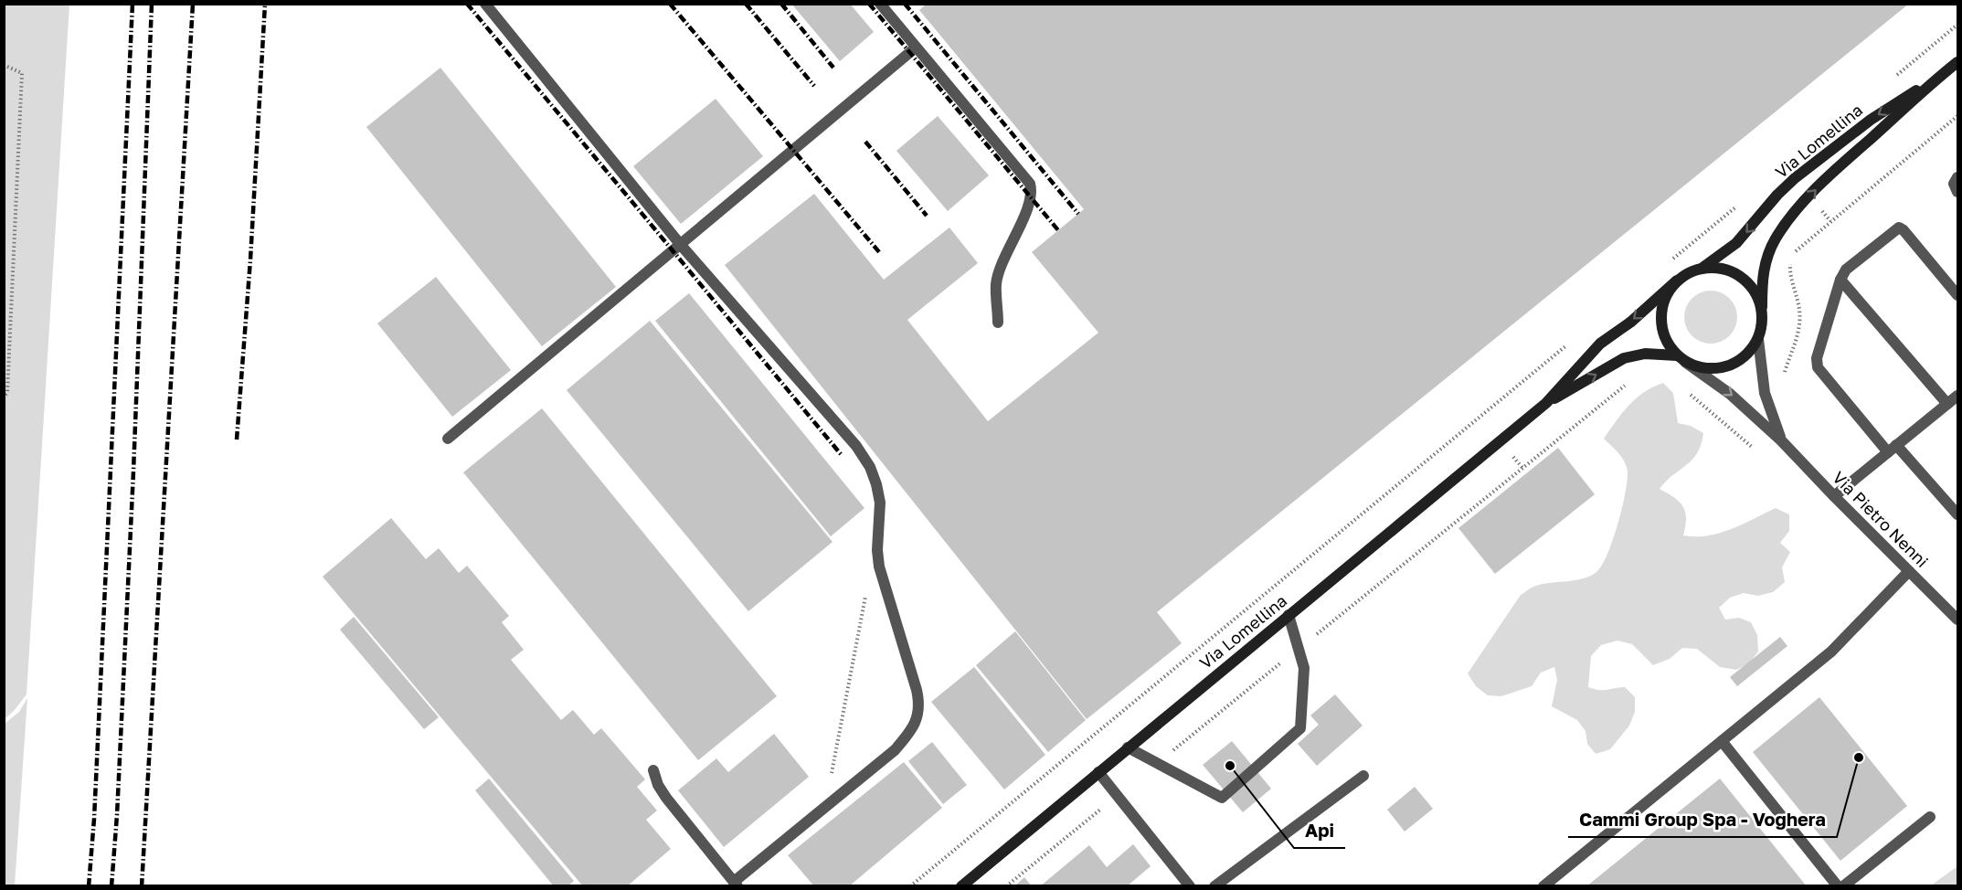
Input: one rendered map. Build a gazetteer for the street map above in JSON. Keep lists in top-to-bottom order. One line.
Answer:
{"streets":{"main road":["Via Lomellina"],"street":["Via Pietro Nenni"]},"crossings":[["Via Lomellina","Via Pietro Nenni"]],"places":["Cammi Group Spa - Voghera","Api"]}
